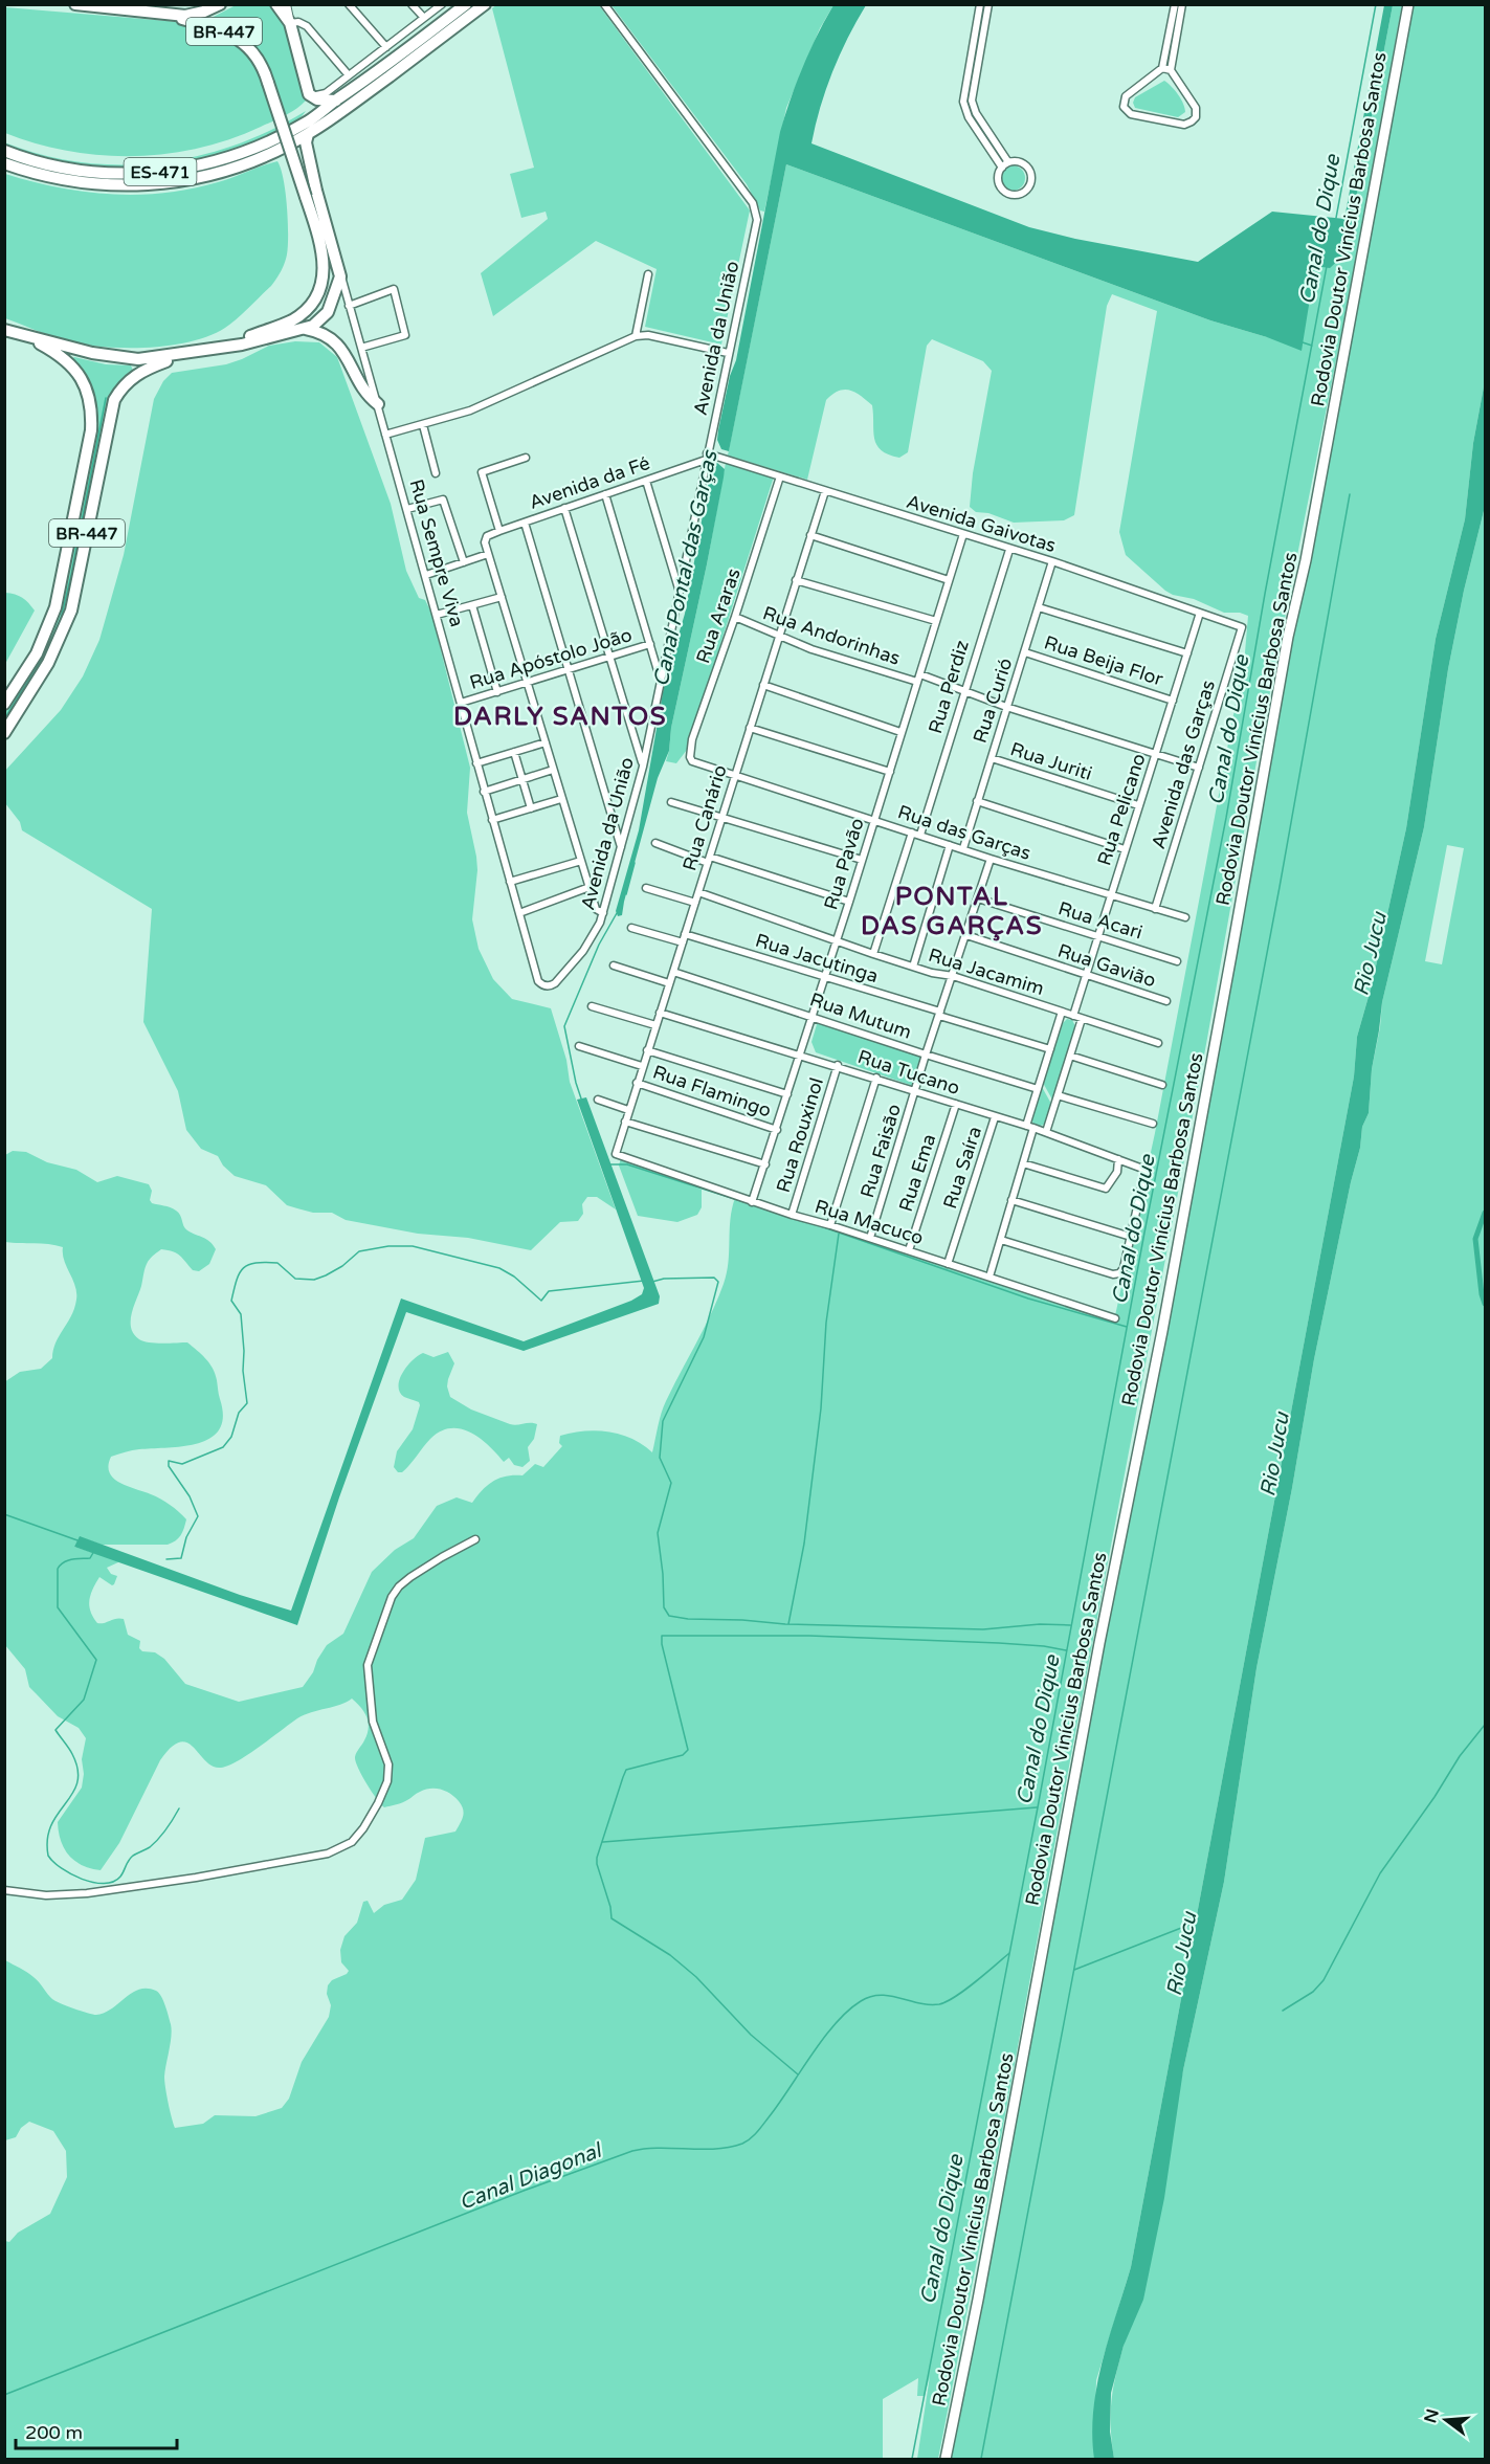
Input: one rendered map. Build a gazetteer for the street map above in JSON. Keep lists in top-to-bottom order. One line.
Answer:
{"streets":{"main road":["BR-447","ES-471","Rodovia Doutor Vinícius Barbosa Santos","Rua Sempre Viva"],"street":["Avenida da União","Avenida da Fé","Avenida Gaivotas","Rua Araras","Rua Andorinhas","Rua Apóstolo João","Rua Beija Flor","Rua Perdiz","Rua Curió","Rua Juriti","Avenida das Garças","Rua Pelicano","Rua Canário","Rua das Garças","Rua Pavão","Rua Acari","Rua Jacutinga","Rua Gavião","Rua Jacamim","Rua Mutum","Rua Tucano","Rua Flamingo","Rua Rouxinol","Rua Faisão","Rua Saíra","Rua Ema","Rua Macuco"]},"crossings":[["BR-447","Rua Sempre Viva"],["ES-471","Rua Sempre Viva"],["Avenida da União","Avenida da Fé"],["Avenida da União","Avenida Gaivotas"],["Avenida da União","Rua Sempre Viva"],["Avenida da Fé","Avenida Gaivotas"],["Avenida Gaivotas","Rua Araras"],["Avenida Gaivotas","Rua Perdiz"],["Avenida Gaivotas","Rua Curió"],["Avenida Gaivotas","Avenida das Garças"],["Avenida Gaivotas","Rua Pelicano"],["Avenida Gaivotas","Rua Canário"],["Avenida Gaivotas","Rua Pavão"],["Rua Sempre Viva","Rua Apóstolo João"],["Rua Araras","Rua Andorinhas"],["Rua Araras","Rua Canário"],["Rua Araras","Rua das Garças"],["Rua Andorinhas","Rua Perdiz"],["Rua Andorinhas","Rua Curió"],["Rua Andorinhas","Avenida das Garças"],["Rua Andorinhas","Rua Pelicano"],["Rua Andorinhas","Rua Canário"],["Rua Andorinhas","Rua Pavão"],["Rua Beija Flor","Rua Curió"],["Rua Beija Flor","Rua Pelicano"],["Rua Perdiz","Rua das Garças"],["Rua Curió","Rua Juriti"],["Rua Curió","Rua das Garças"],["Rua Juriti","Rua Pelicano"],["Avenida das Garças","Rua das Garças"],["Rua Pelicano","Rua das Garças"],["Rua Pelicano","Rua Acari"],["Rua Pelicano","Rua Gavião"],["Rua Pelicano","Rua Jacamim"],["Rua Canário","Rua das Garças"],["Rua Canário","Rua Jacutinga"],["Rua Canário","Rua Jacamim"],["Rua Canário","Rua Mutum"],["Rua Canário","Rua Tucano"],["Rua Canário","Rua Flamingo"],["Rua Canário","Rua Macuco"],["Rua das Garças","Rua Pavão"],["Rua das Garças","Rua Faisão"],["Rua Pavão","Rua Jacutinga"],["Rua Pavão","Rua Jacamim"],["Rua Pavão","Rua Mutum"],["Rua Pavão","Rua Tucano"],["Rua Pavão","Rua Flamingo"],["Rua Pavão","Rua Macuco"],["Rua Acari","Rua Faisão"],["Rua Jacutinga","Rua Faisão"],["Rua Gavião","Rua Faisão"],["Rua Jacamim","Rua Faisão"],["Rua Mutum","Rua Faisão"],["Rua Tucano","Rua Rouxinol"],["Rua Tucano","Rua Faisão"],["Rua Tucano","Rua Saíra"],["Rua Tucano","Rua Ema"],["Rua Rouxinol","Rua Macuco"],["Rua Faisão","Rua Macuco"],["Rua Saíra","Rua Macuco"],["Rua Ema","Rua Macuco"]],"districts":["DARLY SANTOS","PONTAL DAS GARÇAS"],"water":["Canal do Dique","Canal Pontal das Garças","Rio Jucu","Canal Diagonal"],"scale_bar":"200 m","north":"left"}
